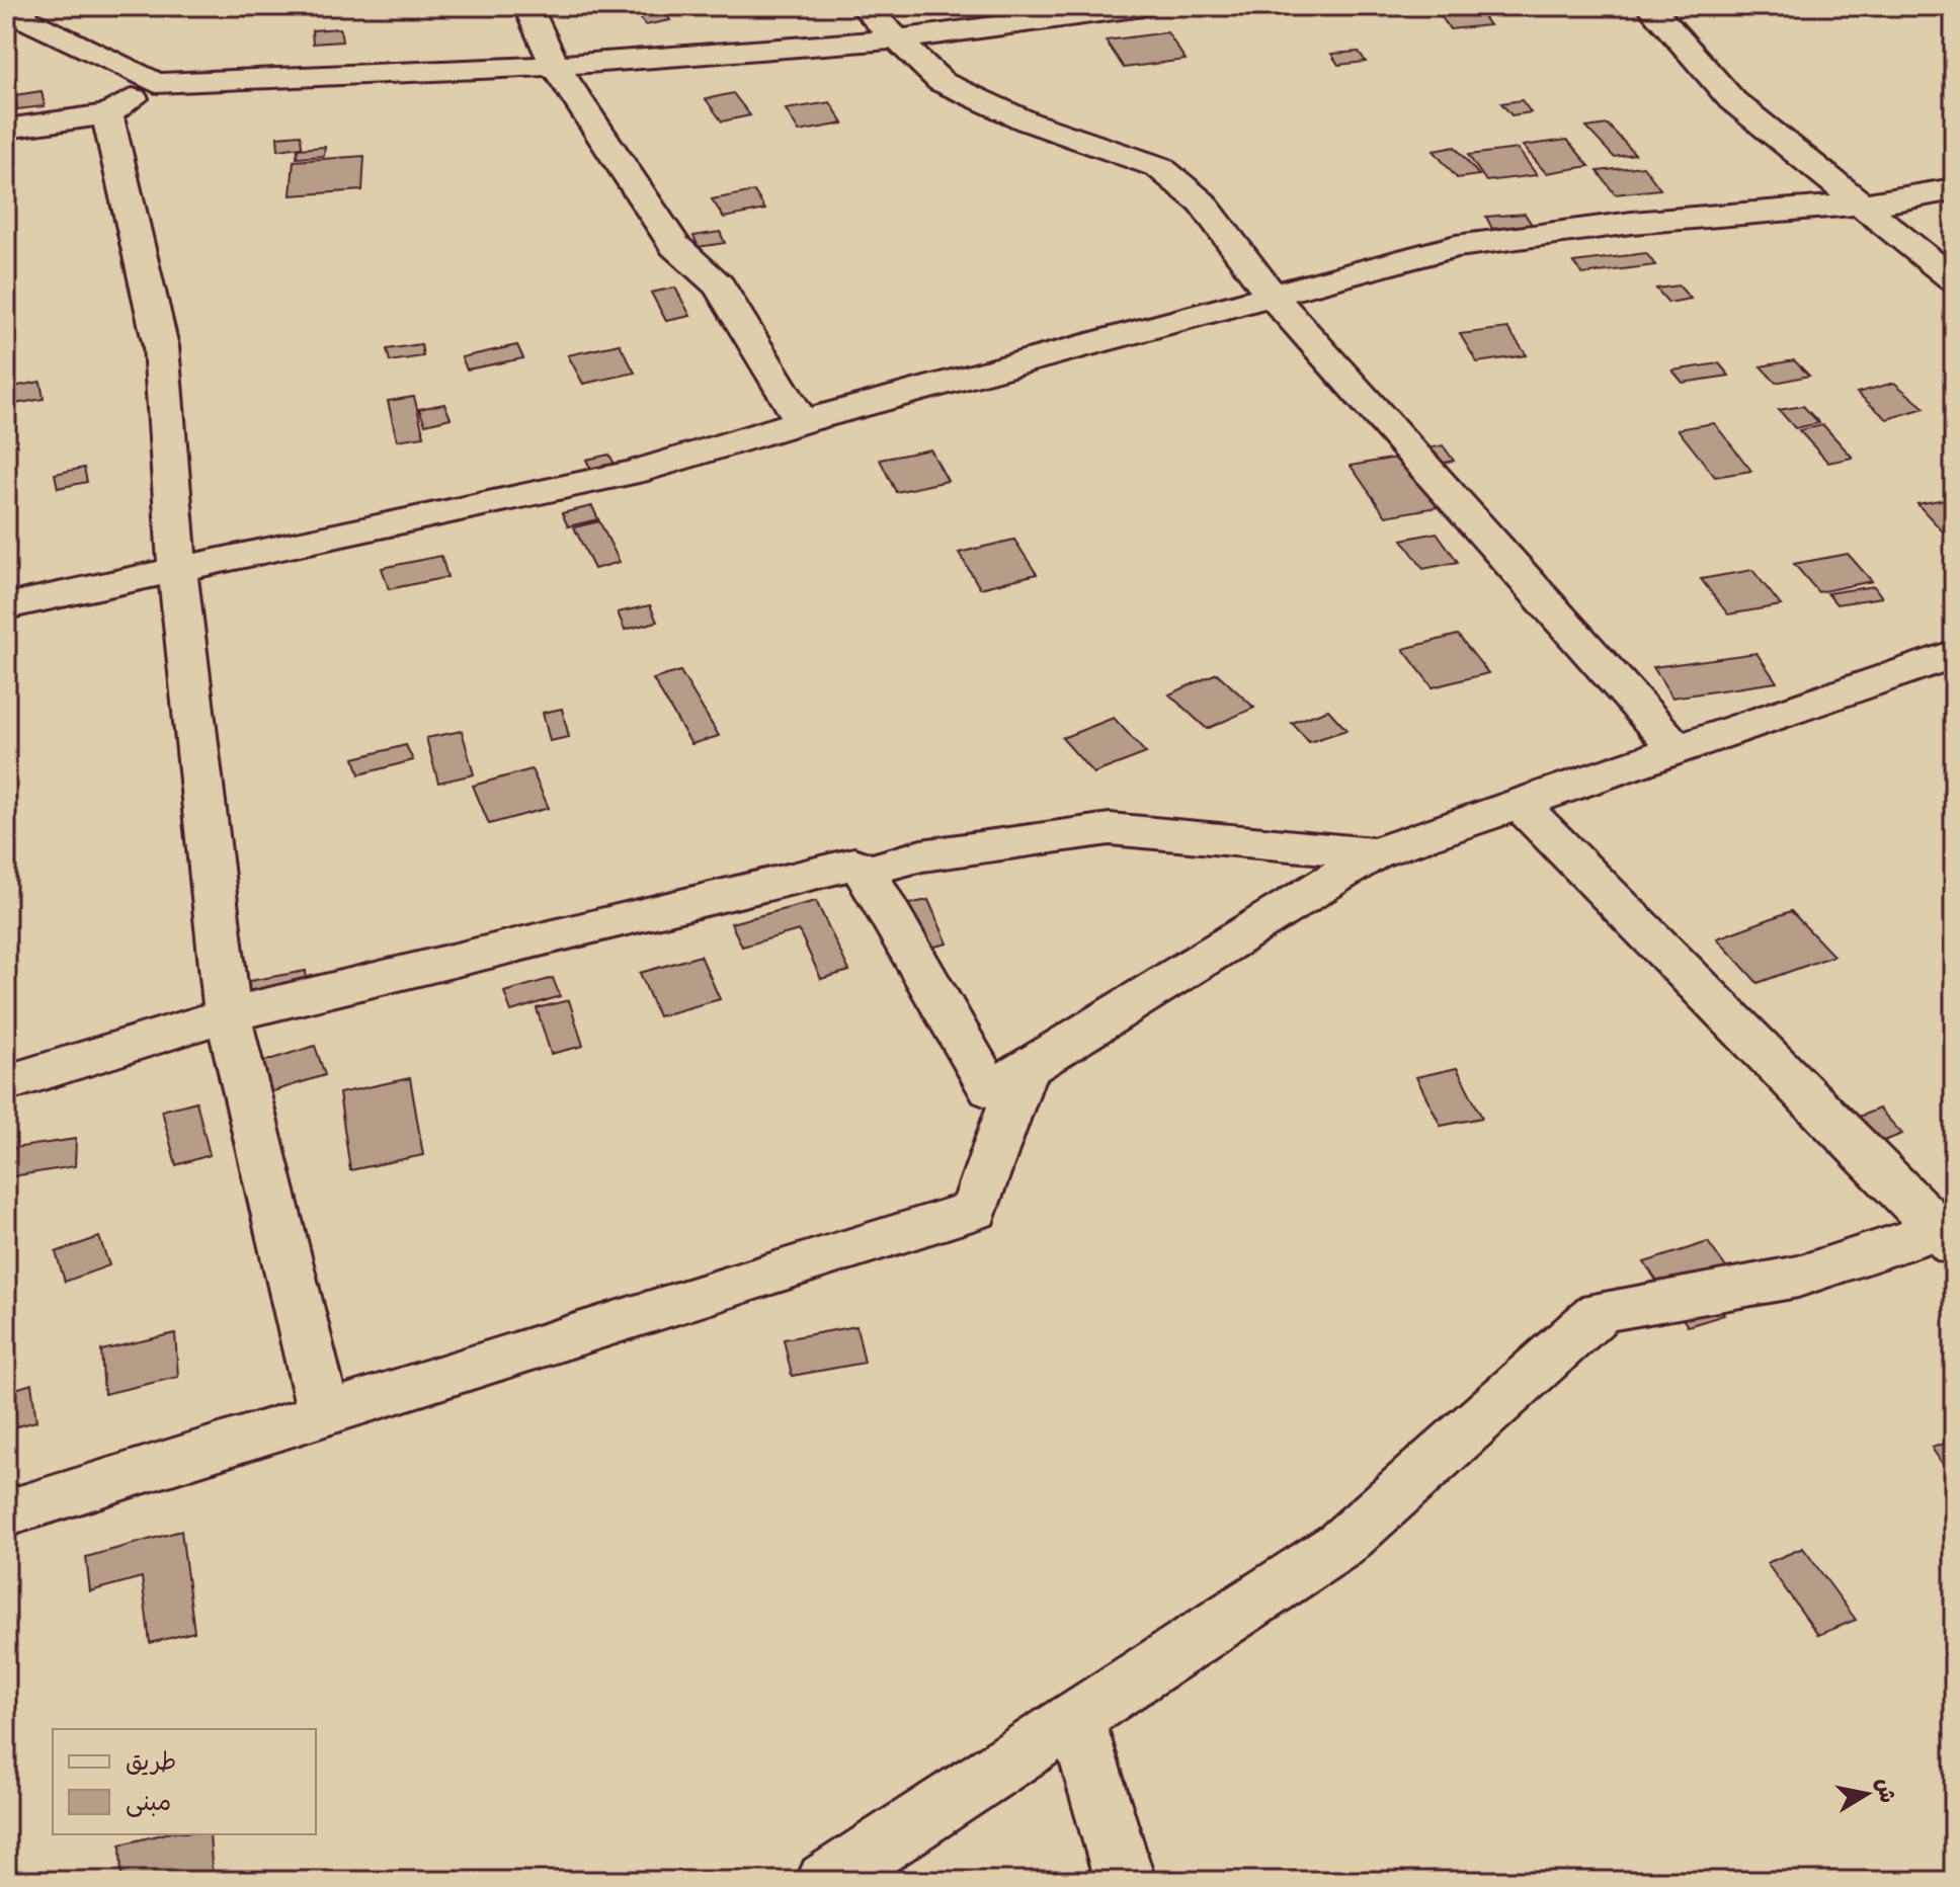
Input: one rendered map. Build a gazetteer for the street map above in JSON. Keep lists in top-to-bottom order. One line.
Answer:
{"legend":["طريق","مبنى"],"north":"right"}
